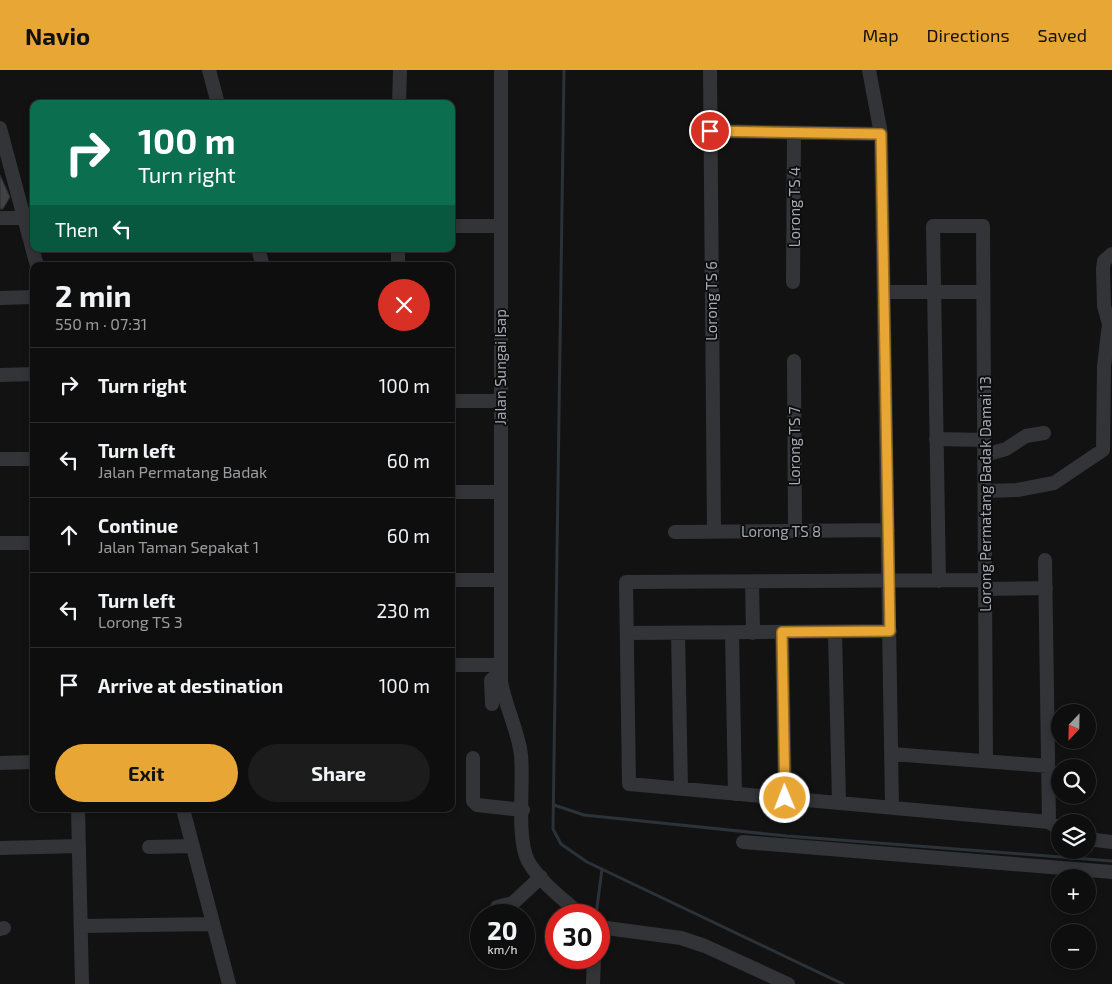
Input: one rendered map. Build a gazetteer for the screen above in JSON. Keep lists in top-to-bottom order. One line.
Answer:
{"streets":{"street":["Lorong TS 4","Lorong TS 6","Jalan Sungai Isap","Lorong TS 7","Lorong Permatang Badak Damai 13","Lorong TS 8"]},"crossings":[["Lorong TS 6","Lorong TS 8"],["Lorong TS 7","Lorong TS 8"]],"north":"bottom","page":{"header":"Navio","nav":["Map","Directions","Saved"],"turn":["100 m","Turn right"],"then":"Then","heading":["2 min","550 m · 07:31"],"list":[{"name":"Turn right","value":"100 m"},{"name":"Turn left","note":"Jalan Permatang Badak","value":"60 m"},{"name":"Continue","note":"Jalan Taman Sepakat 1","value":"60 m"},{"name":"Turn left","note":"Lorong TS 3","value":"230 m"},{"name":"Arrive at destination","value":"100 m"}],"map_buttons":["+","−"],"buttons":["Exit","Share"],"speed":"20 km/h","limit":"30"}}
